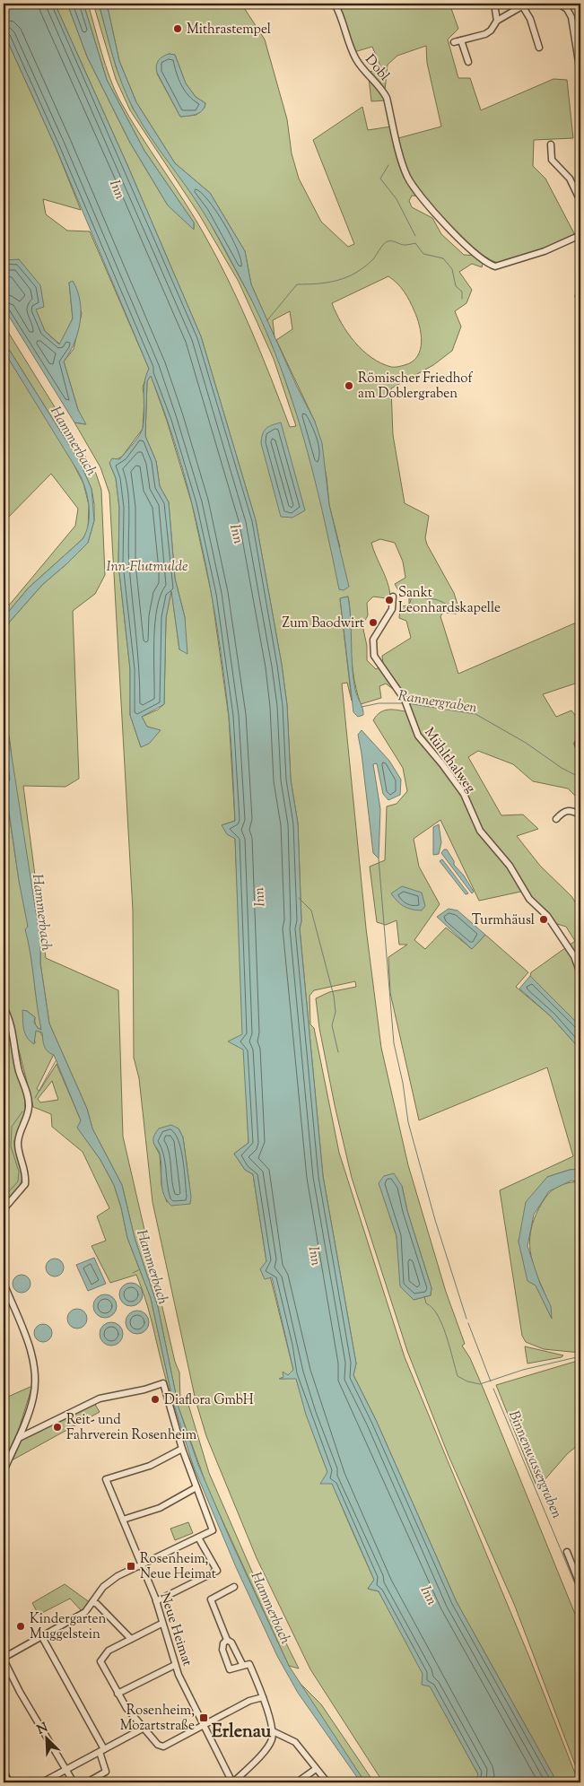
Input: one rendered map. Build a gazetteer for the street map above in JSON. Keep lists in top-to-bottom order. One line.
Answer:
{"streets":{"street":["Dobl","Mühlthalweg","Neue Heimat"]},"districts":["Erlenau"],"water":["Inn","Hammerbach","Inn-Flutmulde","Rannergraben","Binnenwassergraben"],"places":{"other":["Mithrastempel","Römischer Friedhof am Doblergraben","Sankt Leonhardskapelle","Zum Baodwirt","Turmhäusl","Diaflora GmbH","Reit- und Fahrverein Rosenheim","Kindergarten Muggelstein"],"transit":["Rosenheim, Neue Heimat","Rosenheim, Mozartstraße"]},"north":"top left"}
